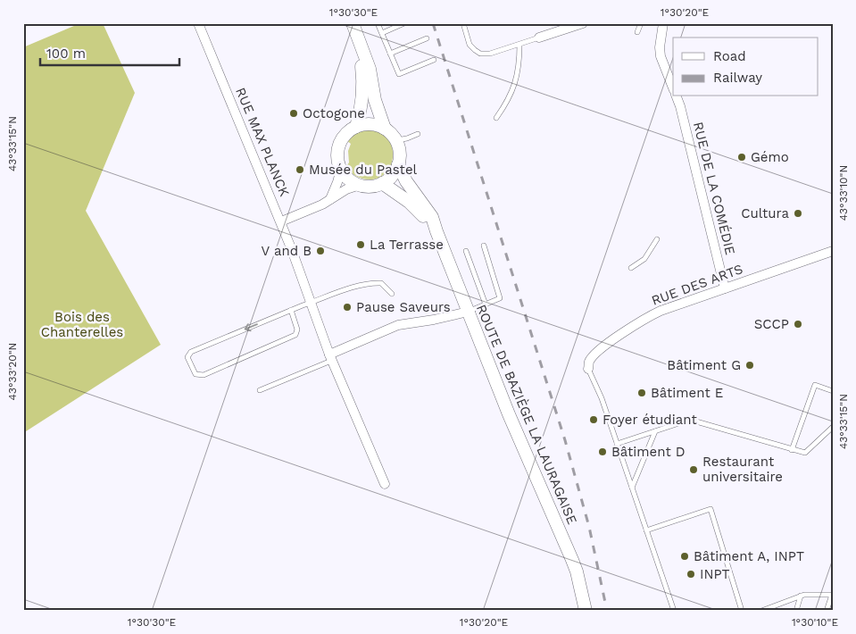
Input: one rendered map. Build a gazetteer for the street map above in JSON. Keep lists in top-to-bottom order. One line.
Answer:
{"streets":{"main road":["ROUTE DE BAZIÈGE LA LAURAGAISE"],"street":["RUE MAX PLANCK","RUE DE LA COMÉDIE","RUE DES ARTS"]},"crossings":[["RUE DE LA COMÉDIE","RUE DES ARTS"]],"parks":["Bois des Chanterelles"],"places":["Octogone","Gémo","Musée du Pastel","Cultura","La Terrasse","V and B","Pause Saveurs","SCCP","Bâtiment G","Bâtiment E","Foyer étudiant","Bâtiment D","Restaurant universitaire","Bâtiment A, INPT","INPT"],"legend":["Road","Railway"],"scale_bar":"100 m","coordinates":["1°30'30\"E","1°30'20\"E","43°33'15\"N","43°33'10\"N","43°33'20\"N","1°30'10\"E"]}
